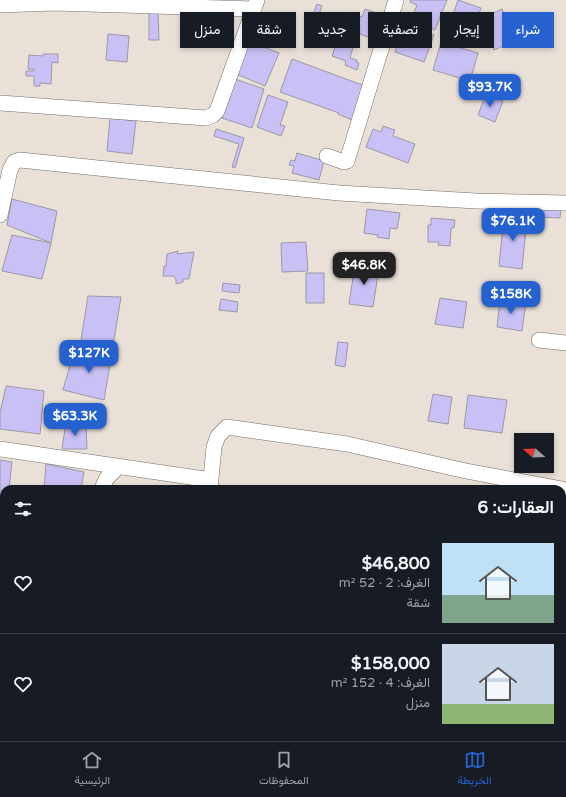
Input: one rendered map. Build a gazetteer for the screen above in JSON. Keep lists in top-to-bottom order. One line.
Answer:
{"north":"left","page":{"chip":["شراء","إيجار","تصفية","جديد","شقة","منزل"],"price":["$93.7K","$76.1K","$46.8K","$158K","$127K","$63.3K"],"heading":"العقارات: 6","list":[{"name":"$46,800","note":"الغرف: 2 · 52 m² · شقة"},{"name":"$158,000","note":"الغرف: 4 · 152 m² · منزل"}],"tabs":["الخريطة","المحفوظات","الرئيسية"]}}
